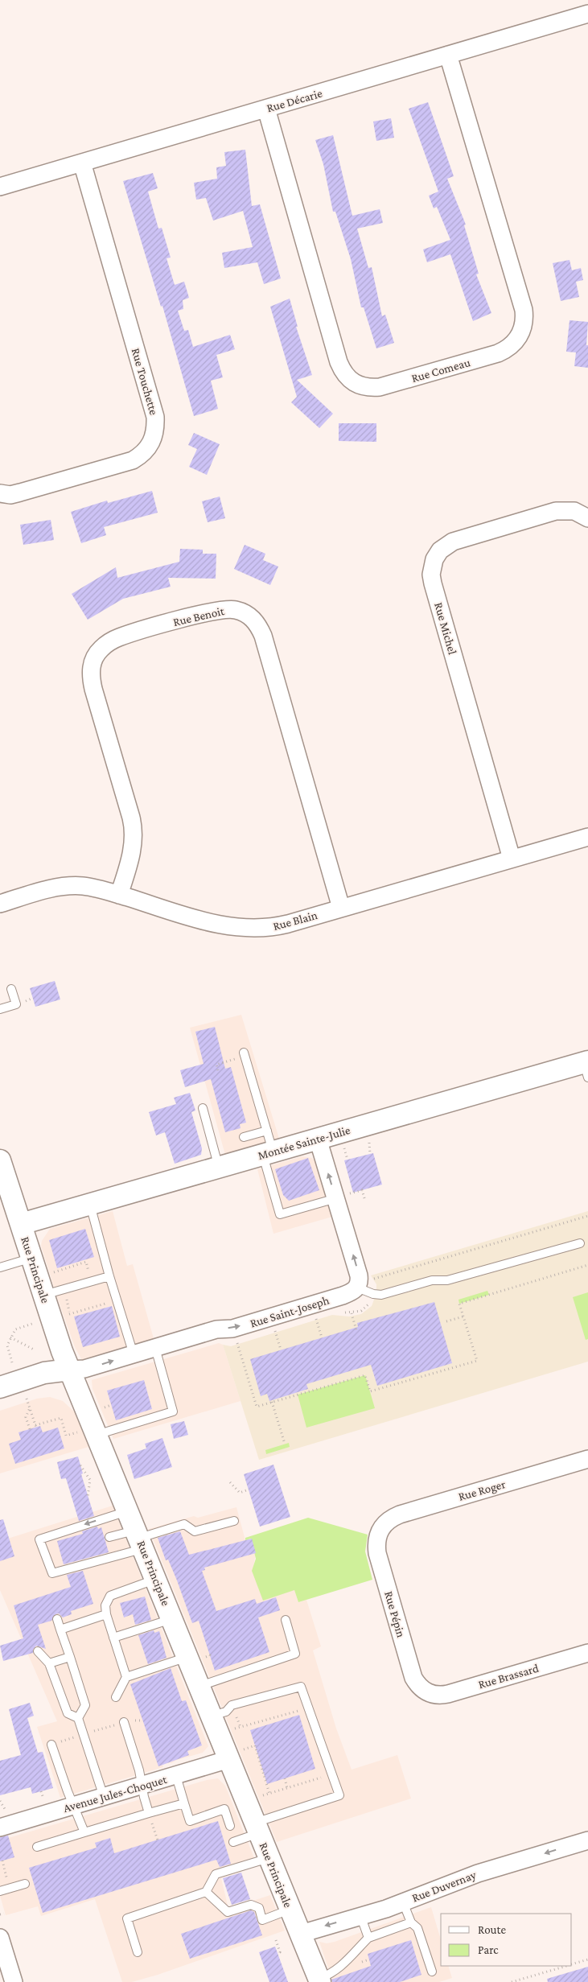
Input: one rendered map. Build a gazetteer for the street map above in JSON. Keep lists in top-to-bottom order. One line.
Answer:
{"streets":{"street":["Rue Décarie","Rue Comeau","Rue Touchette","Rue Benoit","Rue Michel","Rue Blain","Montée Sainte-Julie","Rue Principale","Rue Saint-Joseph","Rue Roger","Rue Pépin","Rue Brassard","Avenue Jules-Choquet","Rue Duvernay"]},"crossings":[["Rue Décarie","Rue Comeau"],["Rue Décarie","Rue Touchette"],["Rue Benoit","Rue Blain"],["Rue Michel","Rue Blain"],["Montée Sainte-Julie","Rue Principale"],["Rue Principale","Rue Saint-Joseph"],["Rue Principale","Avenue Jules-Choquet"],["Rue Principale","Rue Duvernay"],["Rue Roger","Rue Pépin"],["Rue Pépin","Rue Brassard"]],"one_way":["Rue Saint-Joseph","Rue Duvernay"],"legend":["Route","Parc"]}
